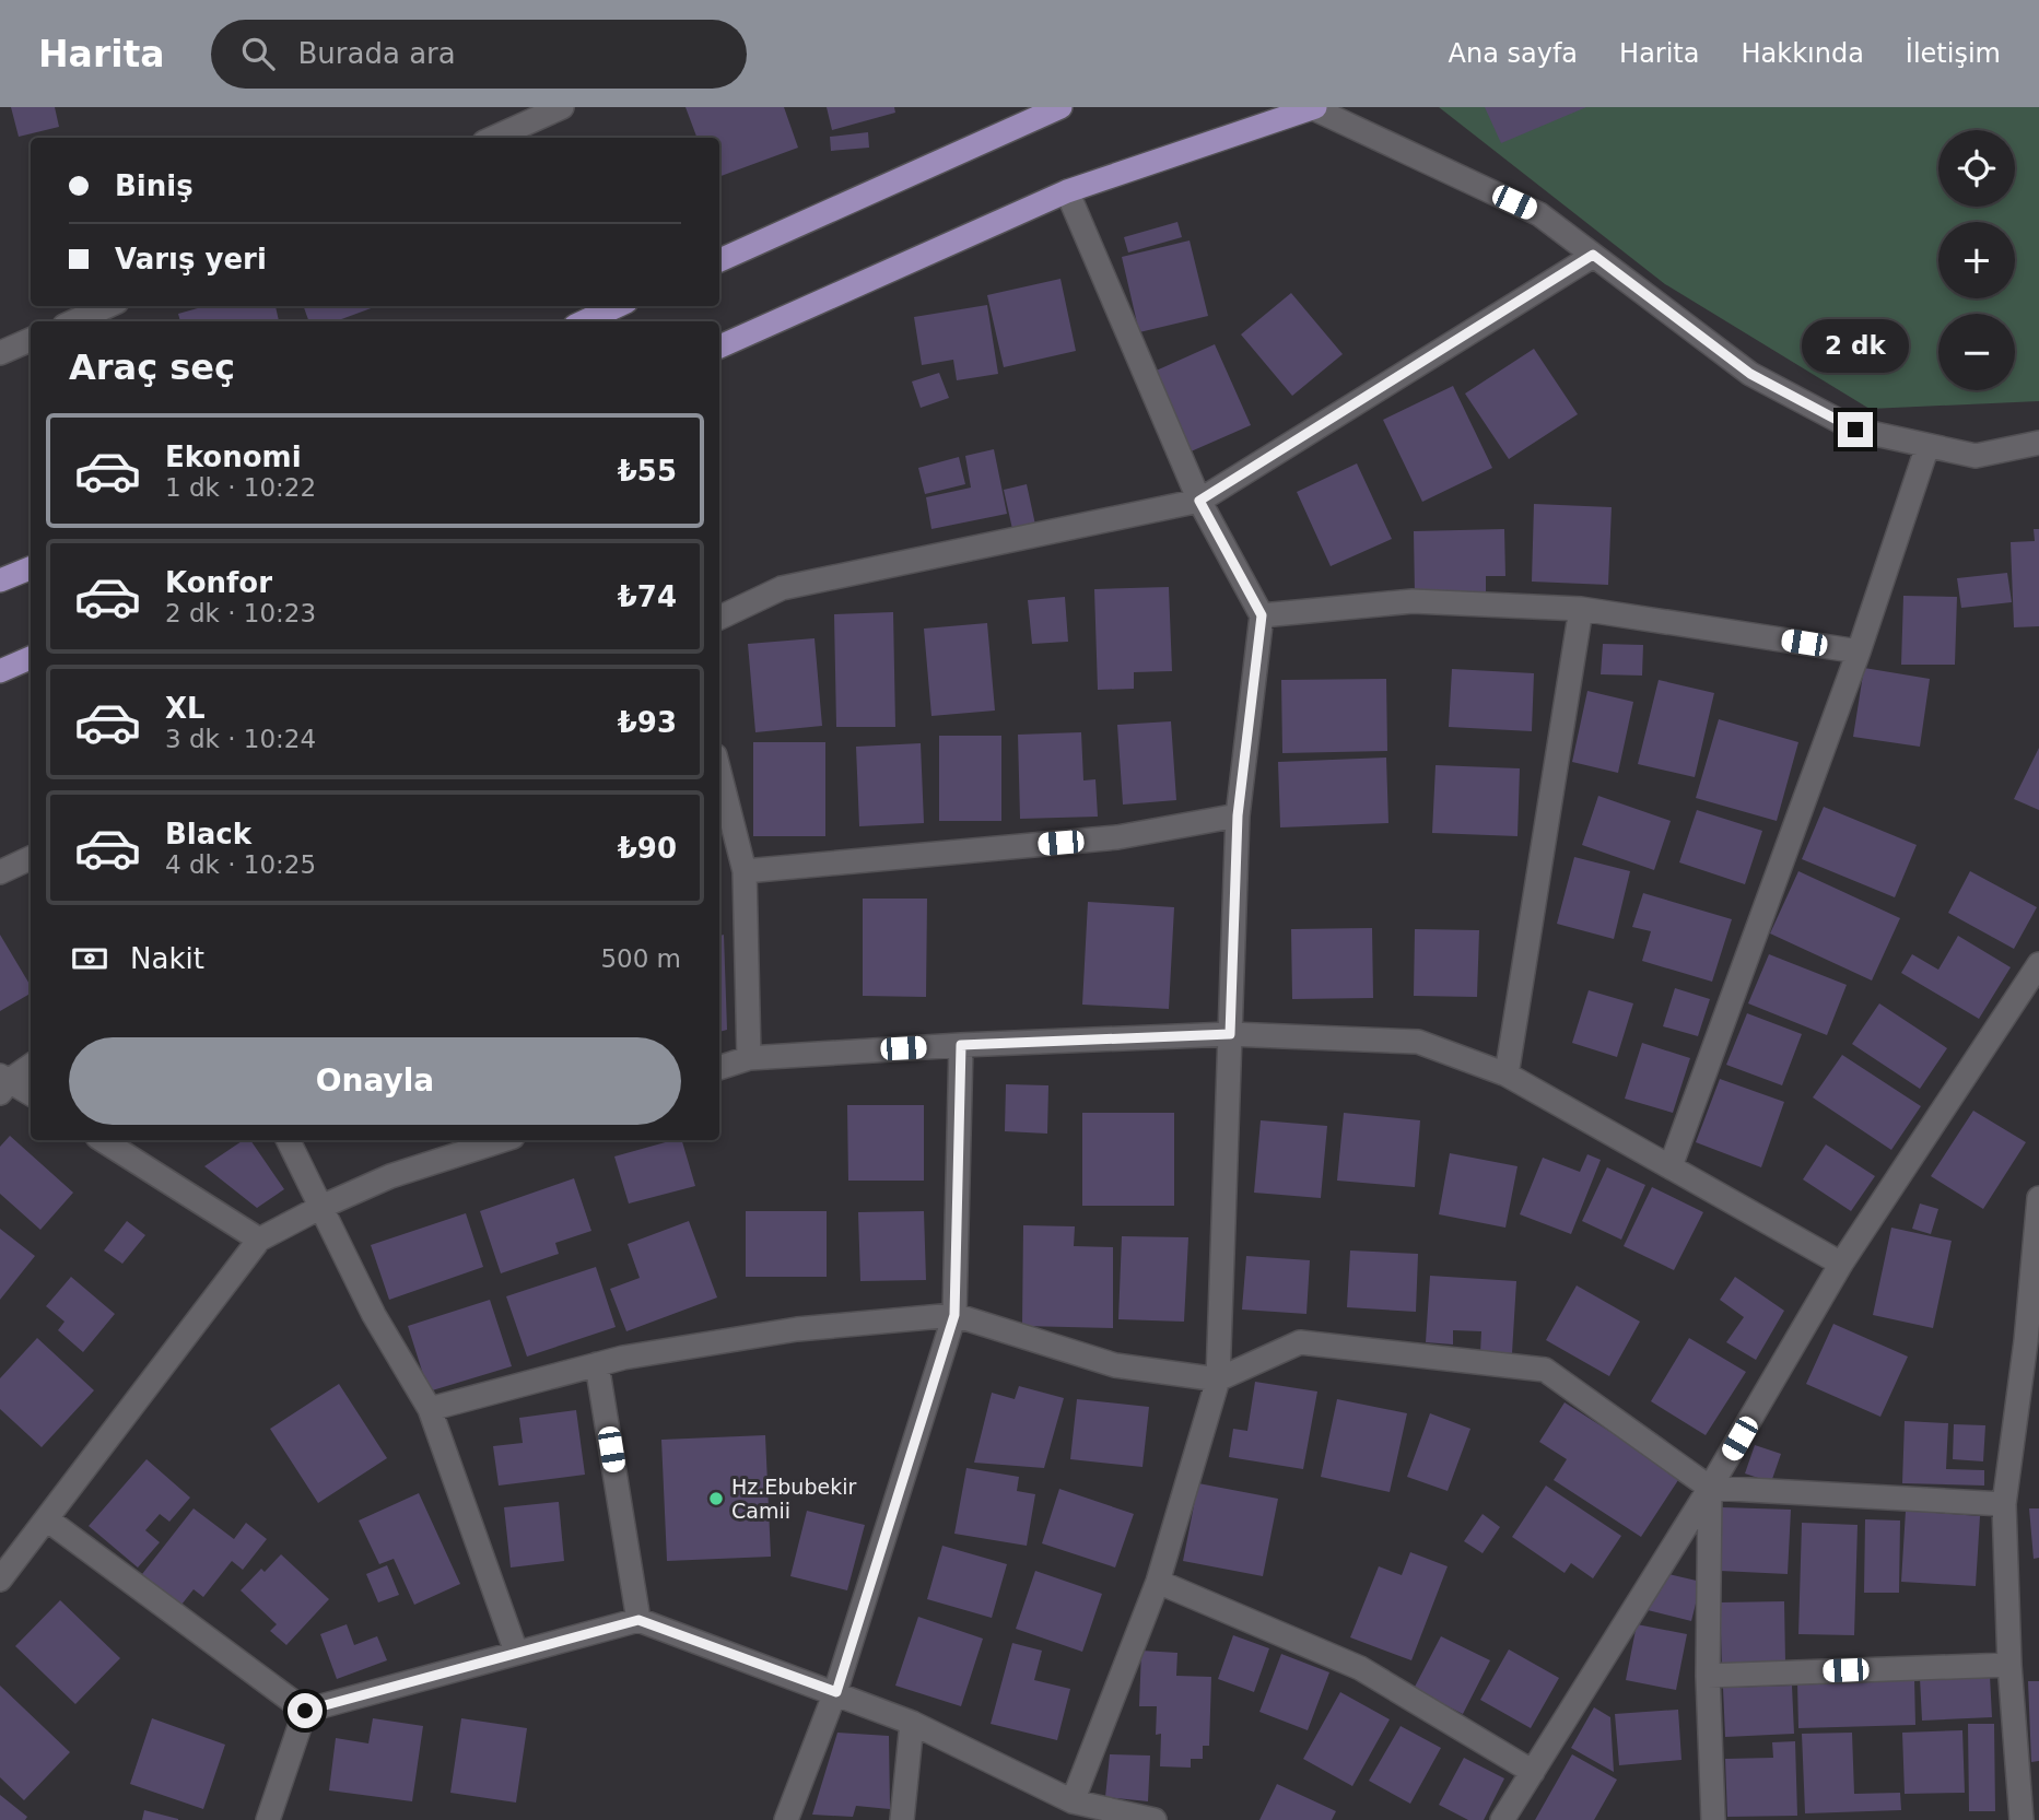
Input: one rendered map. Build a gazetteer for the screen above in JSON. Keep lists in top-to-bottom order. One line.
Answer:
{"places":["Hz.Ebubekir Camii"],"page":{"header":"Harita","search":"Burada ara","nav":["Ana sayfa","Harita","Hakkında","İletişim"],"map_buttons":["+","−"],"banner":["Biniş","Varış yeri"],"bubble":"2 dk","heading":"Araç seç","list":[{"name":"Ekonomi","note":"1 dk · 10:22","value":"₺55"},{"name":"Konfor","note":"2 dk · 10:23","value":"₺74"},{"name":"XL","note":"3 dk · 10:24","value":"₺93"},{"name":"Black","note":"4 dk · 10:25","value":"₺90"}],"pay":["Nakit","500 m"],"buttons":"Onayla"}}
